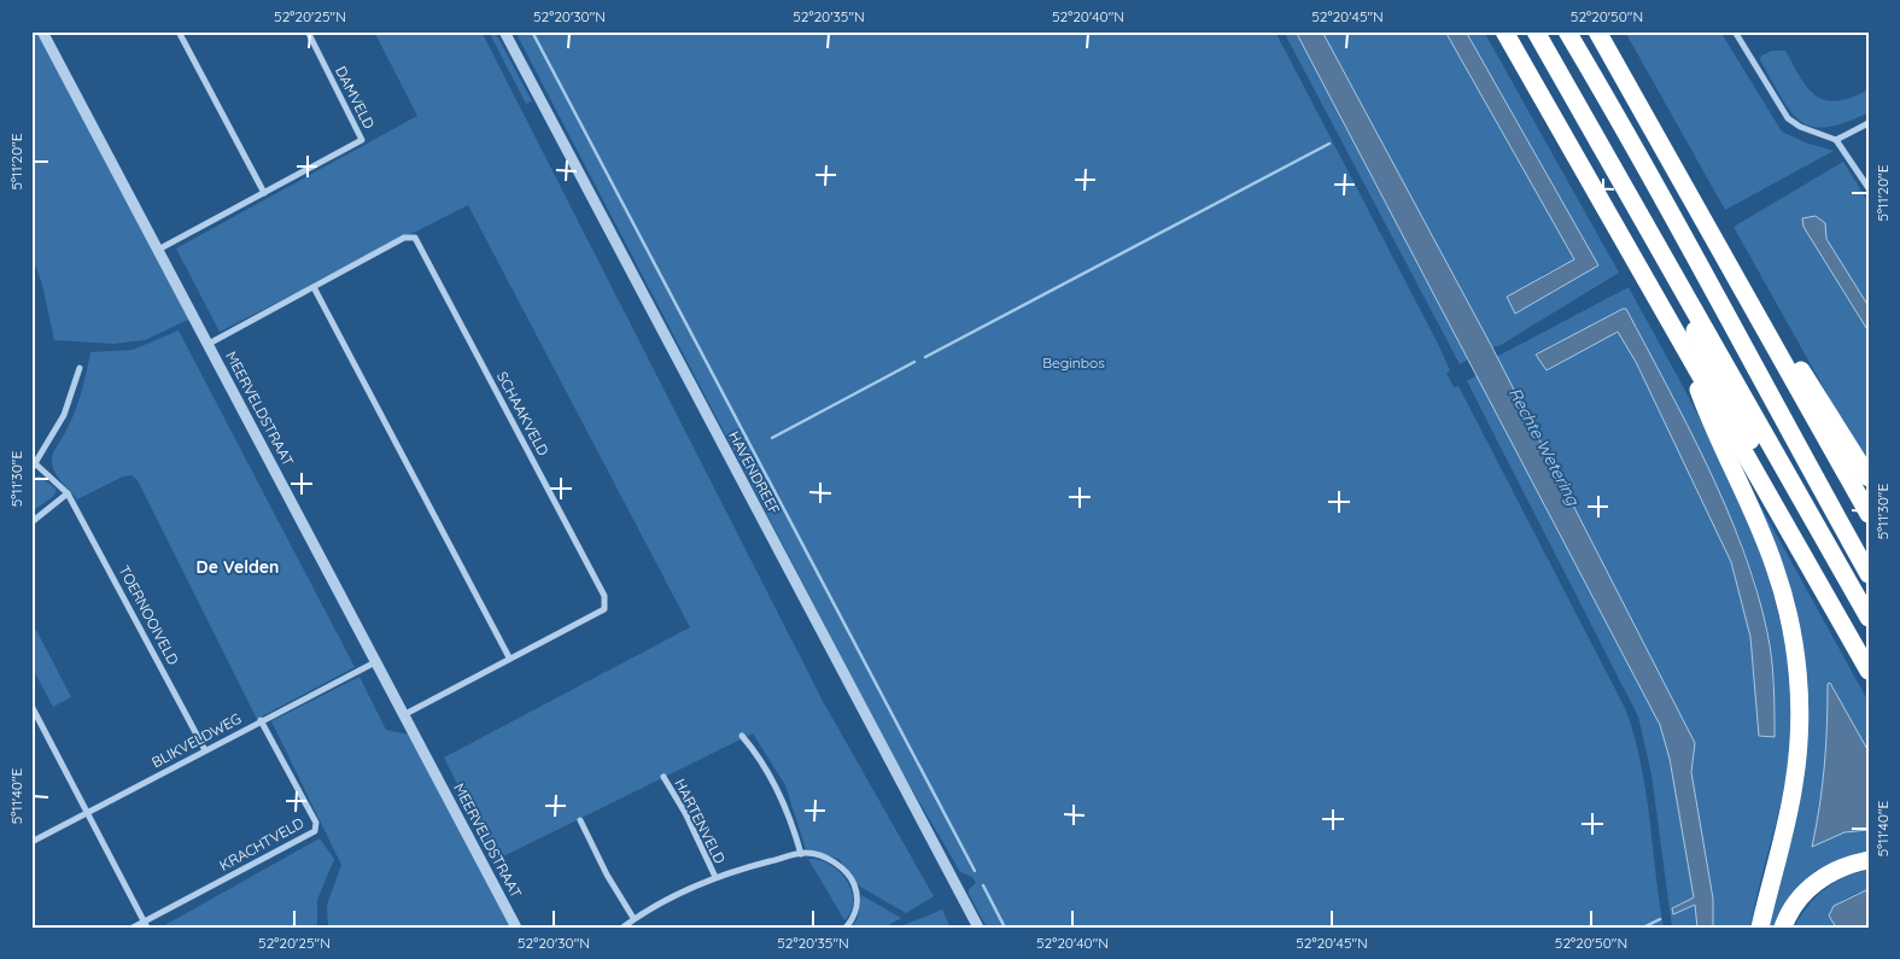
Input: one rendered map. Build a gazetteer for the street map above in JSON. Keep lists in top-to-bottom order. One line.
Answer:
{"streets":{"street":["DAMVELD","MEERVELDSTRAAT","SCHAAKVELD","HAVENDREEF","TOERNOOIVELD","BLIKVELDWEG","HARTENVELD","KRACHTVELD"]},"crossings":[["DAMVELD","MEERVELDSTRAAT"],["MEERVELDSTRAAT","SCHAAKVELD"],["MEERVELDSTRAAT","BLIKVELDWEG"],["TOERNOOIVELD","BLIKVELDWEG"],["BLIKVELDWEG","KRACHTVELD"]],"districts":["De Velden"],"water":["Rechte Wetering"],"parks":["Beginbos"],"coordinates":["52°20'25\"N","52°20'30\"N","52°20'35\"N","52°20'40\"N","52°20'45\"N","52°20'50\"N","5°11'20\"E","5°11'30\"E","5°11'40\"E"]}
